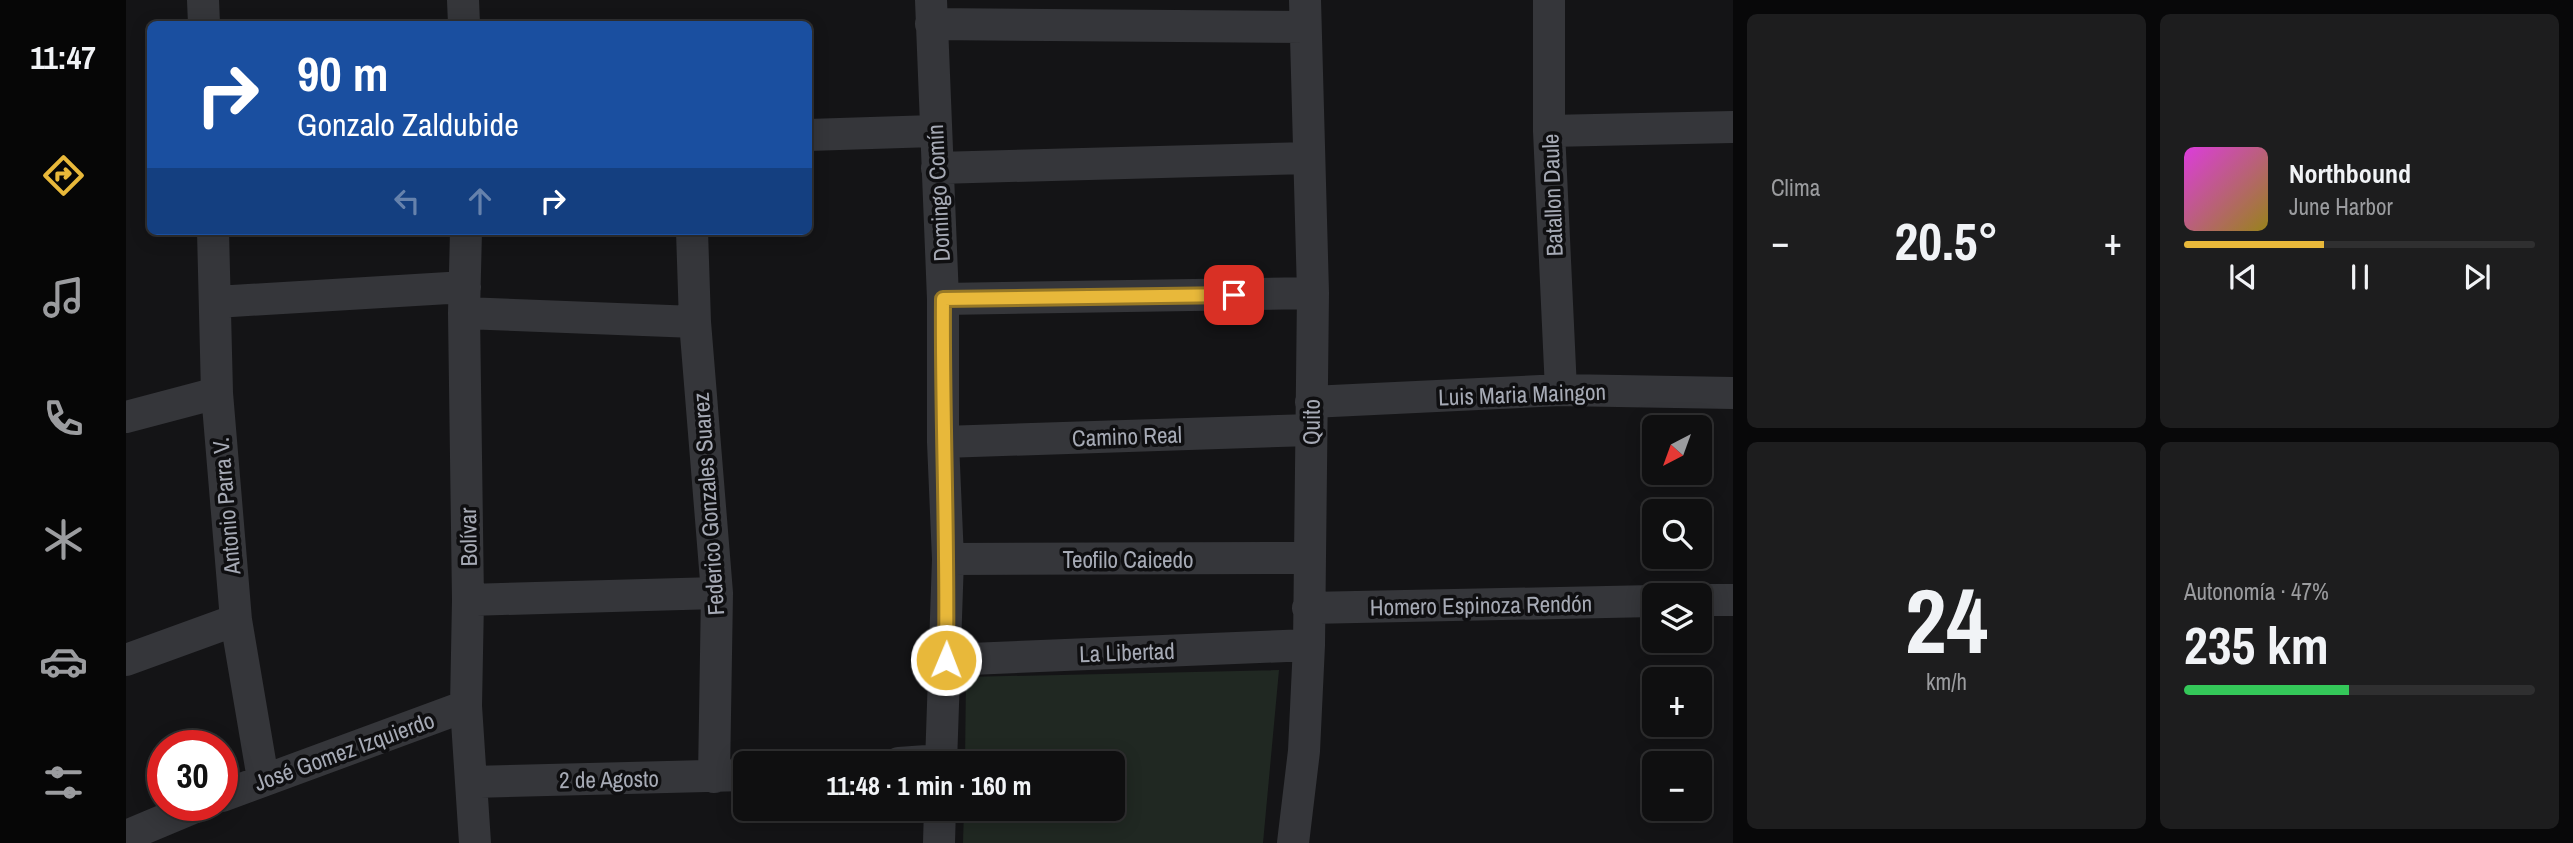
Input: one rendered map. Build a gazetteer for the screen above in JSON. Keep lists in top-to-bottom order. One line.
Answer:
{"streets":{"street":["Domingo Comín","Batallon Daule","Luis Maria Maingon","Quito","Camino Real","Federico Gonzales Suarez","Antonio Parra V.","Bolívar","Teofilo Caicedo","Homero Espinoza Rendón","La Libertad","José Gomez Izquierdo","2 de Agosto"]},"crossings":[["Domingo Comín","Camino Real"],["Domingo Comín","Teofilo Caicedo"],["Domingo Comín","La Libertad"],["Batallon Daule","Luis Maria Maingon"],["Luis Maria Maingon","Quito"],["Luis Maria Maingon","Camino Real"],["Quito","Camino Real"],["Quito","Teofilo Caicedo"],["Quito","Homero Espinoza Rendón"],["Quito","La Libertad"],["Federico Gonzales Suarez","2 de Agosto"],["Antonio Parra V.","José Gomez Izquierdo"],["Bolívar","José Gomez Izquierdo"],["Bolívar","2 de Agosto"]],"north":"bottom left","page":{"tabs":"11:47","tile":["Clima",["24","km/h"],["Autonomía · 47%","235 km"]],"turn":["90 m","Gonzalo Zaldubide"],"song":["Northbound","June Harbor"],"heat":["−","20.5°","+"],"map_buttons":["+","−"],"limit":"30","trip":"11:48 · 1 min · 160 m"}}
